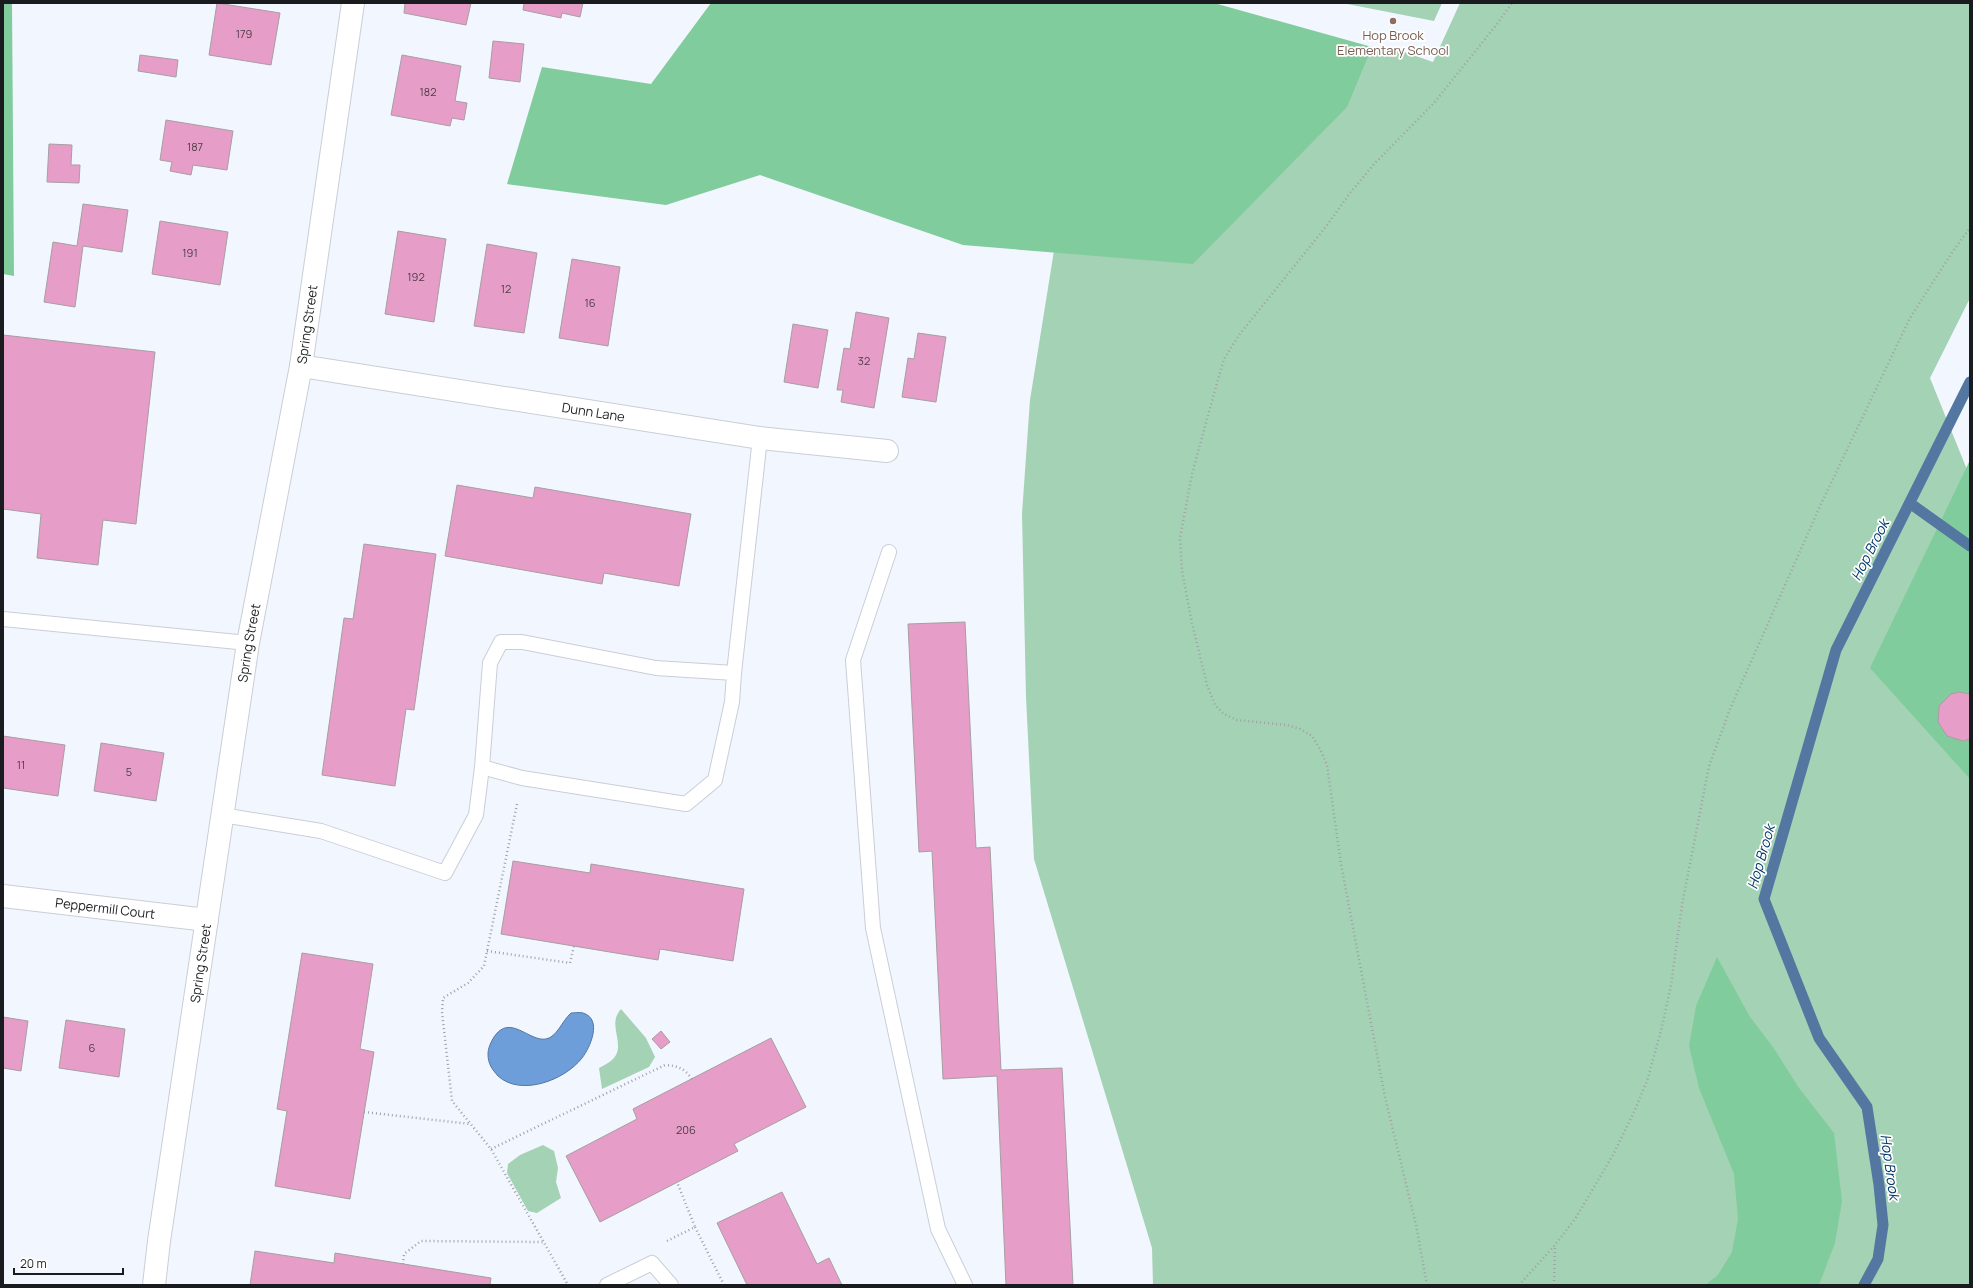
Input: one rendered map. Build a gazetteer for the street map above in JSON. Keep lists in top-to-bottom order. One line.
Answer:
{"streets":{"main road":["Spring Street","Dunn Lane","Peppermill Court"]},"crossings":[["Spring Street","Dunn Lane"],["Spring Street","Peppermill Court"]],"water":["Hop Brook"],"places":["Hop Brook Elementary School"],"house_numbers":["179","182","187","191","192","12","16","32","11","5","6","206"],"scale_bar":"20 m"}
